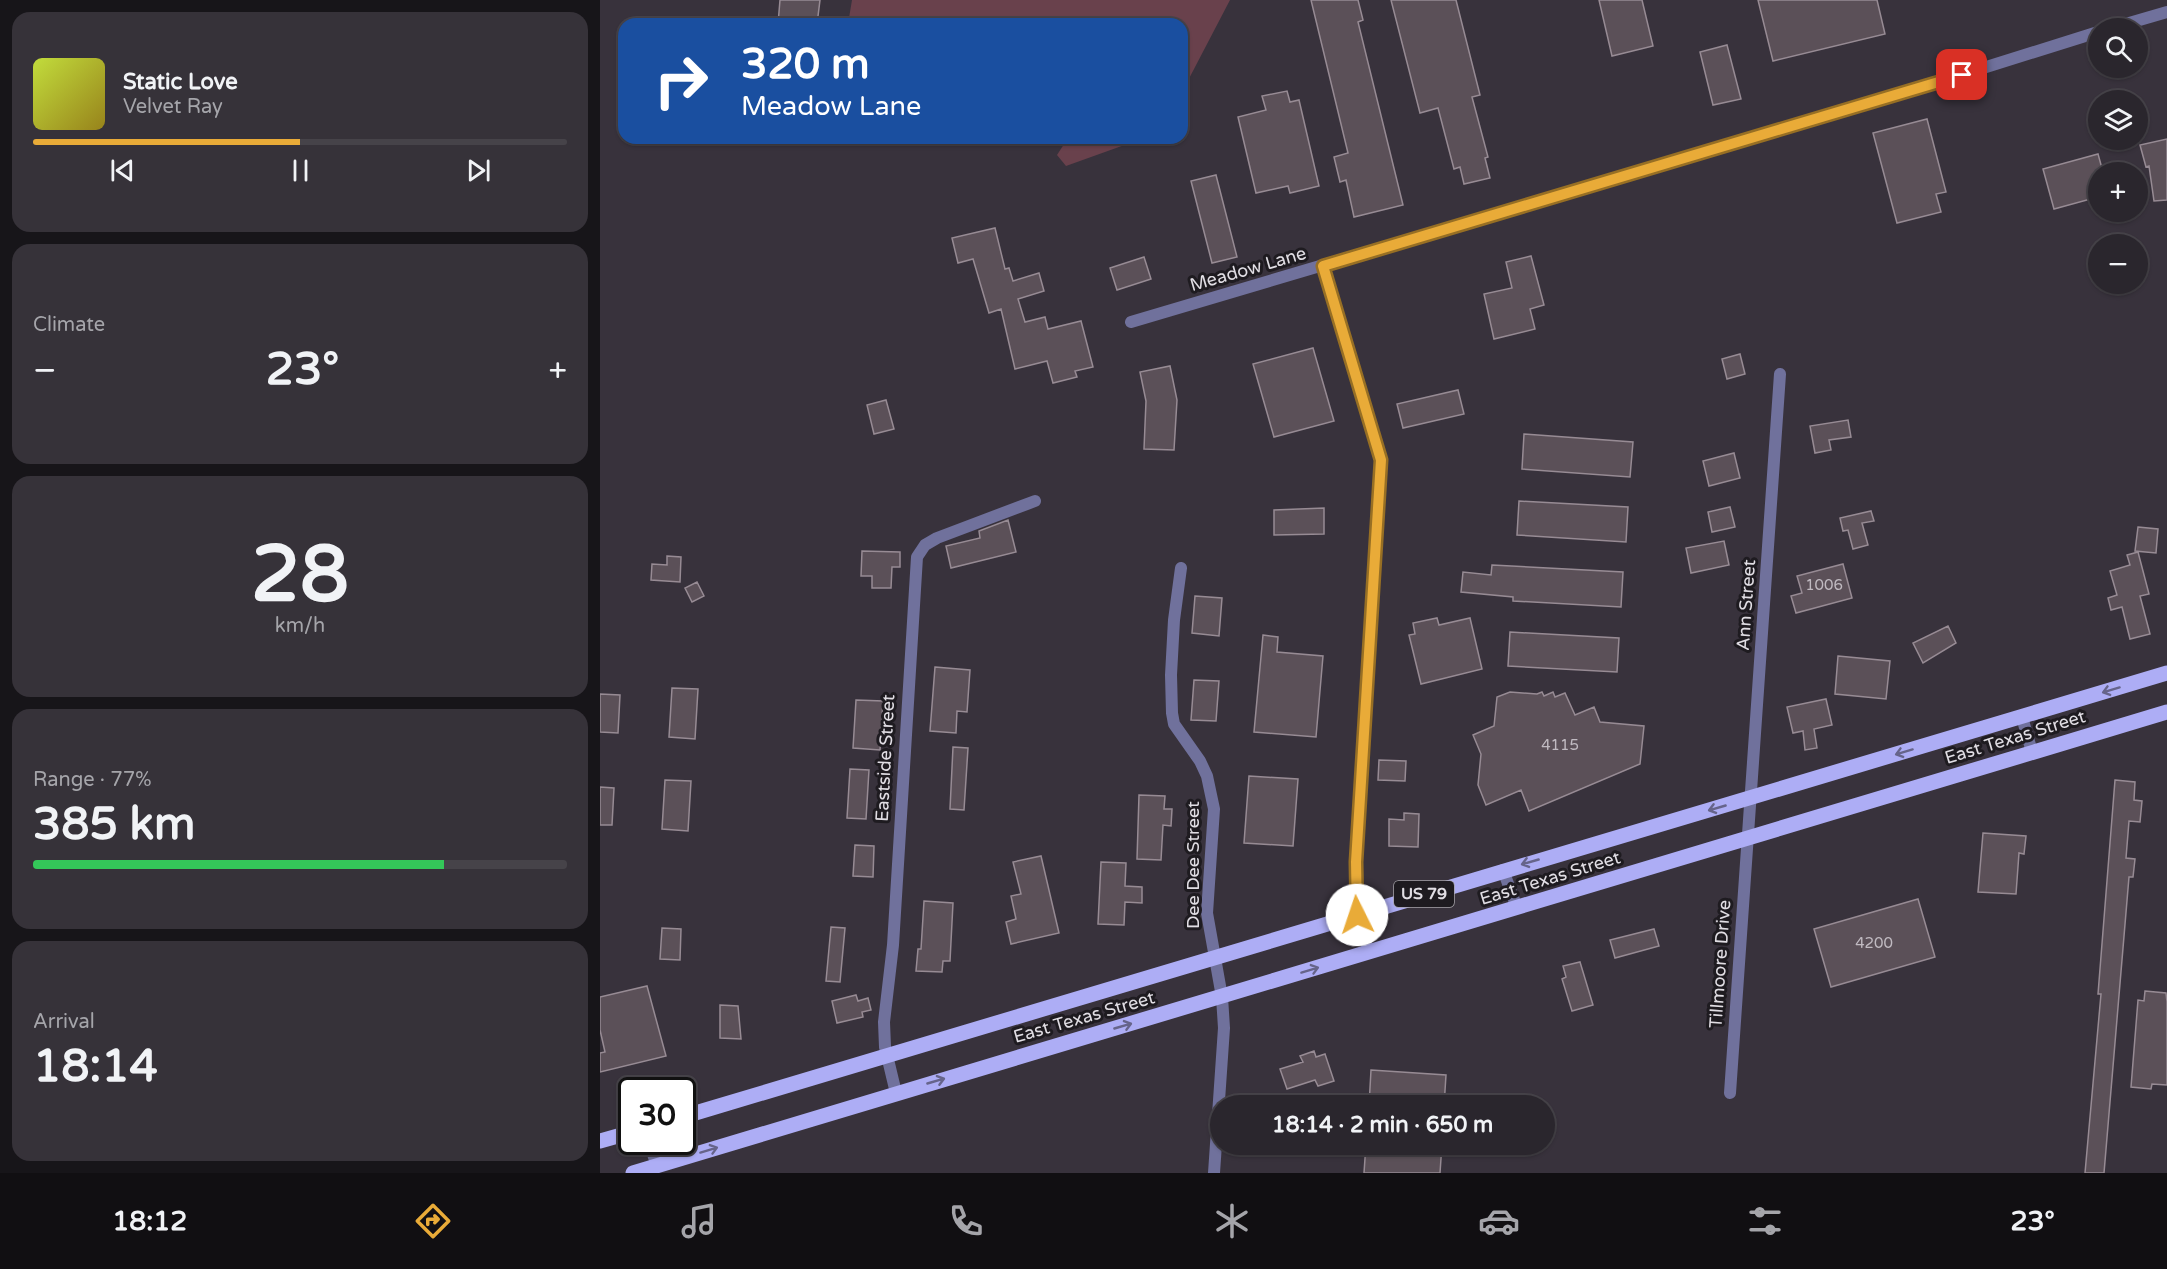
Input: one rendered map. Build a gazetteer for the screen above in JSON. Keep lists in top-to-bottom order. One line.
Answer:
{"streets":{"main road":["East Texas Street","US 79"],"street":["Meadow Lane","Ann Street","Eastside Street","Dee Dee Street","Tillmoore Drive"]},"crossings":[["Ann Street","East Texas Street"],["Ann Street","Tillmoore Drive"],["East Texas Street","Eastside Street"],["East Texas Street","Dee Dee Street"],["East Texas Street","Tillmoore Drive"]],"house_numbers":["1006","4115","4200"],"page":{"map_buttons":["+","−"],"turn":["320 m","Meadow Lane"],"song":["Static Love","Velvet Ray"],"tile":["Climate",["28","km/h"],["Range · 77%","385 km"],["Arrival","18:14"]],"heat":["−","23°","+"],"limit":"30","trip":"18:14 · 2 min · 650 m","tabs":["18:12","23°"]}}
